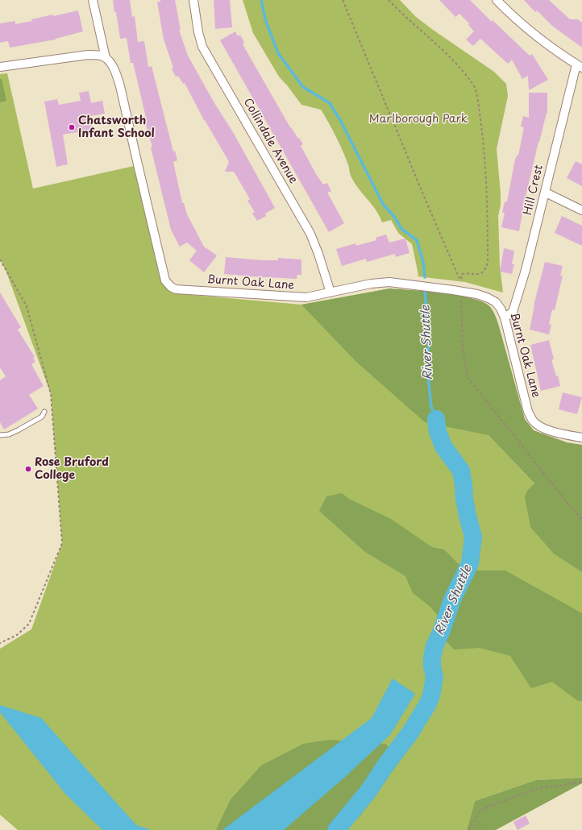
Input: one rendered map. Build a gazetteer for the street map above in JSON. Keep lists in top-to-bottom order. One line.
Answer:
{"streets":{"street":["Collindale Avenue","Hill Crest","Burnt Oak Lane"]},"crossings":[["Collindale Avenue","Burnt Oak Lane"],["Hill Crest","Burnt Oak Lane"]],"water":["River Shuttle"],"parks":["Marlborough Park"],"places":["Chatsworth Infant School","Rose Bruford College"]}
